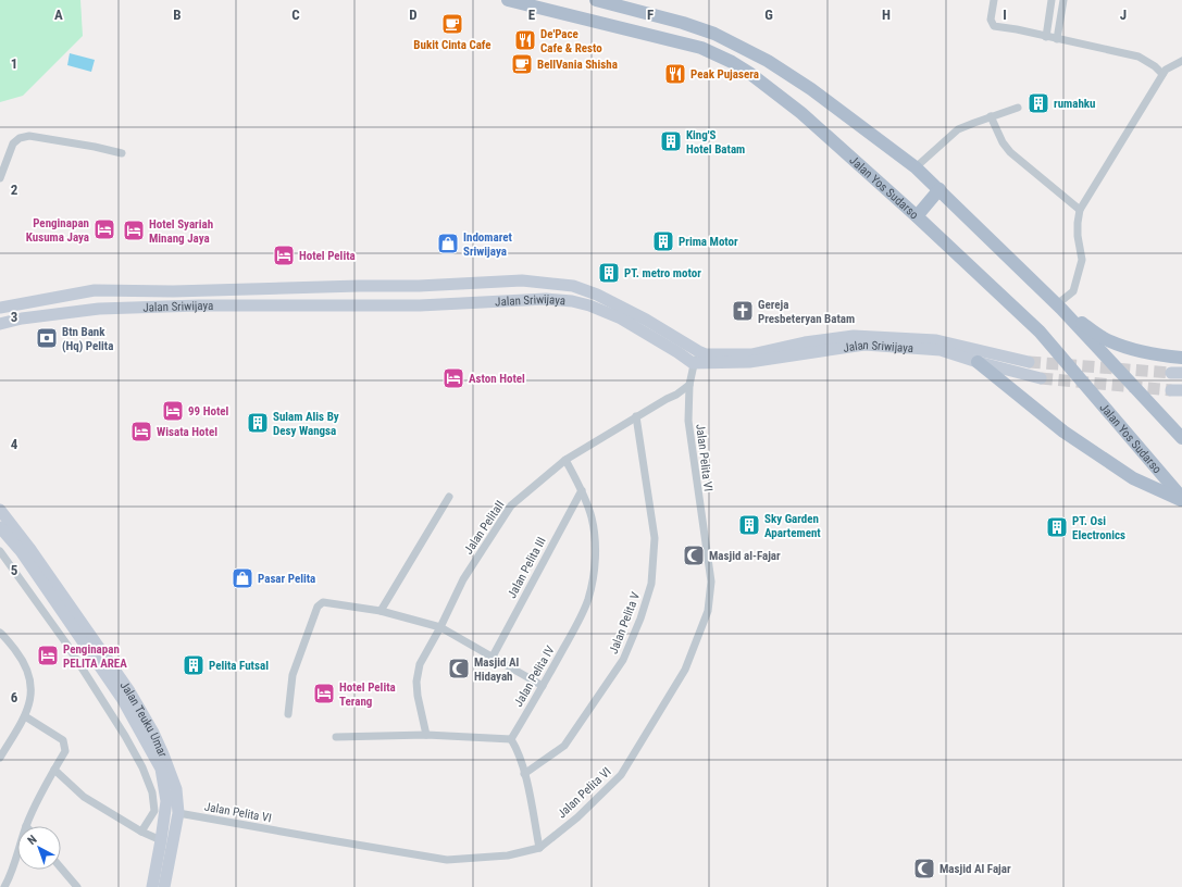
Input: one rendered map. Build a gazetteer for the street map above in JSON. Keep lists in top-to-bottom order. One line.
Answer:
{"streets":{"main road":["Jalan Yos Sudarso","Jalan Sriwijaya","Jalan Teuku Umar"],"street":["Jalan Pelita VI","Jalan PelitaII","Jalan Pelita III","Jalan Pelita V","Jalan Pelita IV"]},"crossings":[["Jalan Sriwijaya","Jalan Pelita VI"],["Jalan Pelita VI","Jalan PelitaII"],["Jalan Pelita VI","Jalan Teuku Umar"],["Jalan PelitaII","Jalan Pelita V"],["Jalan PelitaII","Jalan Pelita IV"],["Jalan Pelita III","Jalan Pelita IV"]],"places":{"cafe":["Bukit Cinta Cafe","BellVania Shisha"],"restaurant":["De'Pace Cafe & Resto","Peak Pujasera"],"building":["rumahku","King'S Hotel Batam","Prima Motor","PT. metro motor","Sulam Alis By Desy Wangsa","Sky Garden Apartement","PT. Osi Electronics","Pelita Futsal"],"hotel":["Penginapan Kusuma Jaya","Hotel Syariah Minang Jaya","Hotel Pelita","Aston Hotel","99 Hotel","Wisata Hotel","Penginapan PELITA AREA","Hotel Pelita Terang"],"shop":["Indomaret Sriwijaya","Pasar Pelita"],"church":["Gereja Presbeteryan Batam"],"bank":["Btn Bank (Hq) Pelita"],"mosque":["Masjid al-Fajar","Masjid Al Hidayah","Masjid Al Fajar"]},"north":"top left","grid":{"columns":["A","B","C","D","E","F","G","H","I","J"],"rows":["1","2","3","4","5","6"]}}
